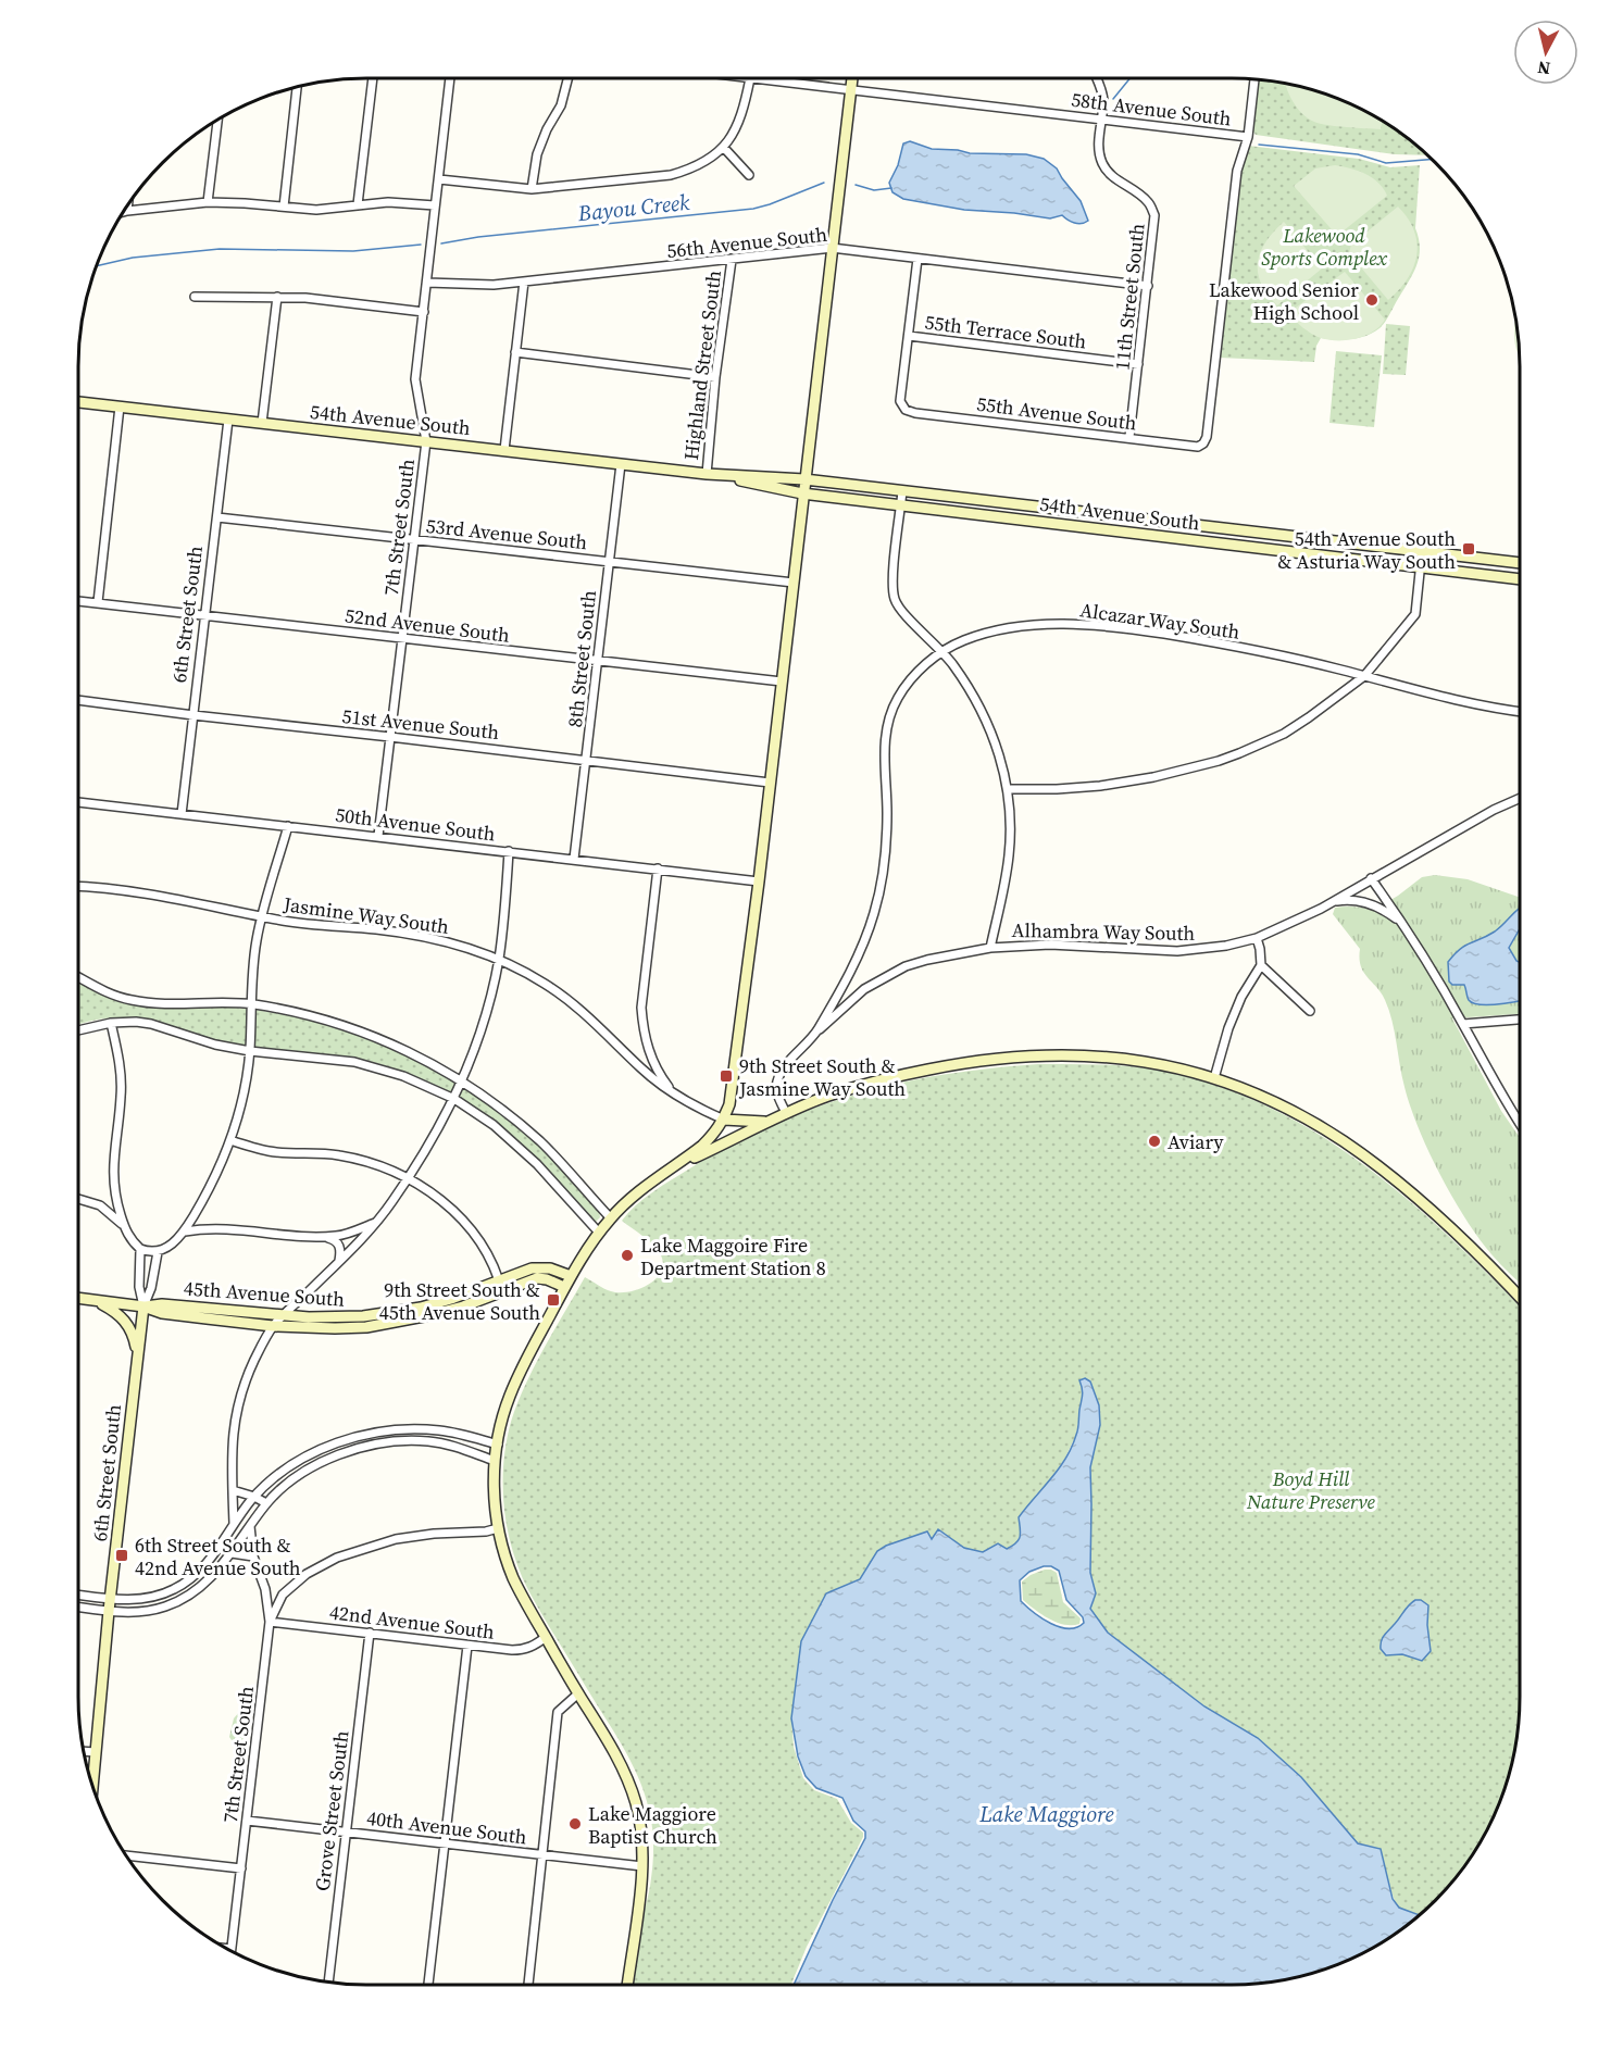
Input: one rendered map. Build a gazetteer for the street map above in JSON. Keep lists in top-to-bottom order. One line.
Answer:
{"streets":{"street":["58th Avenue South","56th Avenue South","11th Street South","55th Terrace South","Highland Street South","55th Avenue South","54th Avenue South","7th Street South","53rd Avenue South","6th Street South","Alcazar Way South","52nd Avenue South","8th Street South","51st Avenue South","50th Avenue South","Jasmine Way South","Alhambra Way South","45th Avenue South","42nd Avenue South","Grove Street South","40th Avenue South"]},"crossings":[["58th Avenue South","11th Street South"],["58th Avenue South","55th Avenue South"],["56th Avenue South","11th Street South"],["56th Avenue South","Highland Street South"],["56th Avenue South","7th Street South"],["11th Street South","55th Terrace South"],["11th Street South","55th Avenue South"],["55th Terrace South","55th Avenue South"],["Highland Street South","54th Avenue South"],["54th Avenue South","7th Street South"],["54th Avenue South","6th Street South"],["54th Avenue South","8th Street South"],["7th Street South","53rd Avenue South"],["7th Street South","52nd Avenue South"],["7th Street South","51st Avenue South"],["7th Street South","50th Avenue South"],["7th Street South","42nd Avenue South"],["7th Street South","40th Avenue South"],["53rd Avenue South","6th Street South"],["53rd Avenue South","8th Street South"],["6th Street South","52nd Avenue South"],["6th Street South","51st Avenue South"],["6th Street South","50th Avenue South"],["6th Street South","45th Avenue South"],["Alcazar Way South","Alhambra Way South"],["52nd Avenue South","8th Street South"],["8th Street South","51st Avenue South"],["8th Street South","50th Avenue South"],["42nd Avenue South","Grove Street South"],["Grove Street South","40th Avenue South"]],"water":["Bayou Creek","Lake Maggiore"],"parks":["Lakewood Sports Complex","Boyd Hill Nature Preserve"],"places":{"other":["Lakewood Senior High School","Aviary","Lake Maggoire Fire Department Station 8","Lake Maggiore Baptist Church"],"transit":["54th Avenue South & Asturia Way South","9th Street South & Jasmine Way South","9th Street South & 45th Avenue South","6th Street South & 42nd Avenue South"]},"north":"bottom"}
